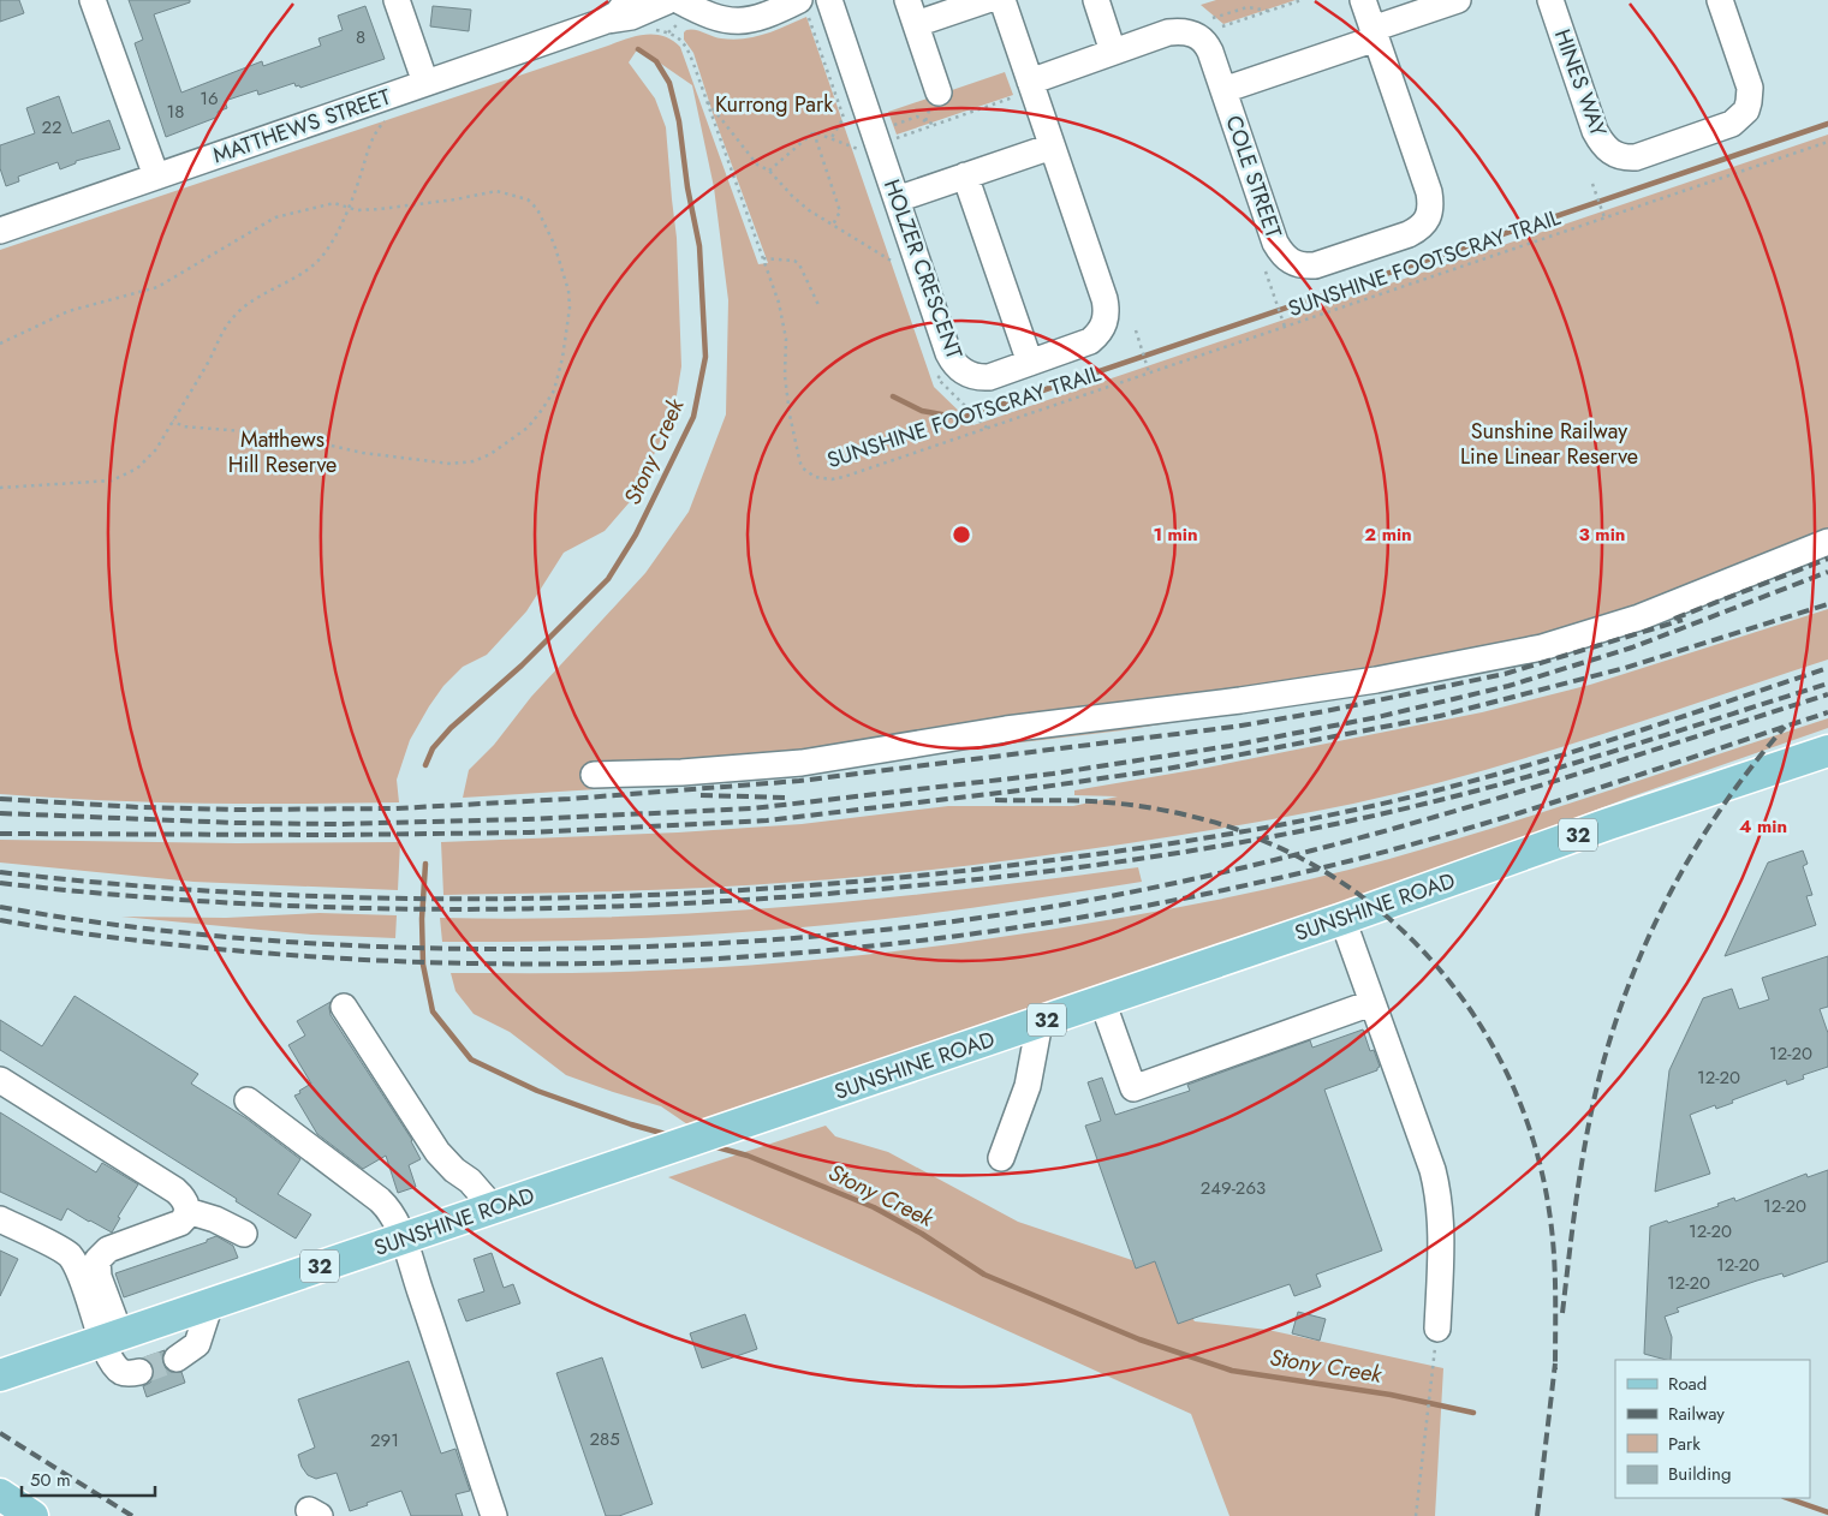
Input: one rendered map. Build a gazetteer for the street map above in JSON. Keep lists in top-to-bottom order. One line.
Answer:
{"streets":{"main road":["32","SUNSHINE ROAD"],"street":["HINES WAY","MATTHEWS STREET","COLE STREET","HOLZER CRESCENT"],"path":["SUNSHINE FOOTSCRAY TRAIL"]},"crossings":[["COLE STREET","HOLZER CRESCENT"]],"water":["Stony Creek"],"parks":["Kurrong Park","Sunshine Railway Line Linear Reserve","Matthews Hill Reserve"],"house_numbers":["8","16","18","22","12-20","12-20","249-263","12-20","12-20","12-20","12-20","285","291"],"legend":["Road","Railway","Park","Building"],"scale_bar":"50 m","rings":["1 min","2 min","3 min","4 min"]}
